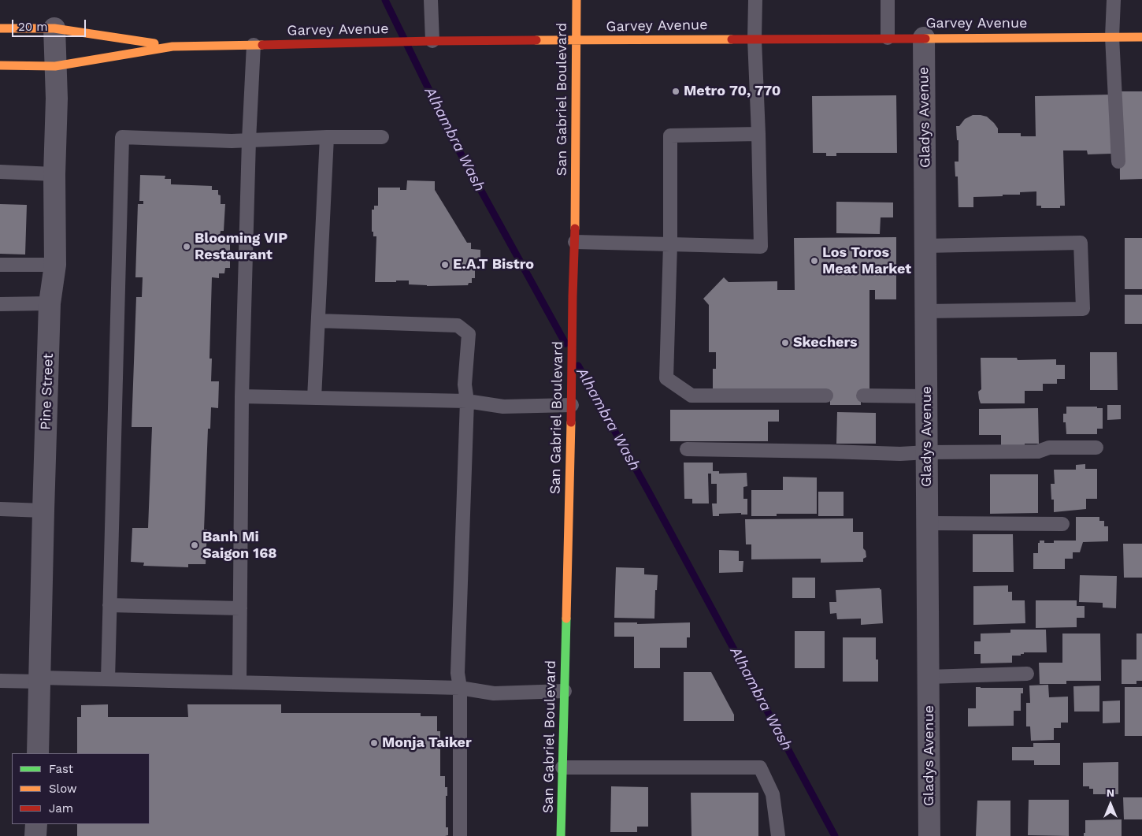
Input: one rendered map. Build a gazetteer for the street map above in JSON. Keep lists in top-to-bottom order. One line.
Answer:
{"streets":{"main road":["Garvey Avenue","San Gabriel Boulevard"],"street":["Gladys Avenue","Pine Street"]},"crossings":[["Garvey Avenue","San Gabriel Boulevard"],["Garvey Avenue","Gladys Avenue"],["Garvey Avenue","Pine Street"]],"water":["Alhambra Wash"],"places":["Metro 70, 770","Blooming VIP Restaurant","Los Toros Meat Market","E.A.T Bistro","Skechers","Banh Mi Saigon 168","Monja Taiker"],"legend":["Fast","Slow","Jam"],"scale_bar":"20 m","north":"top"}
